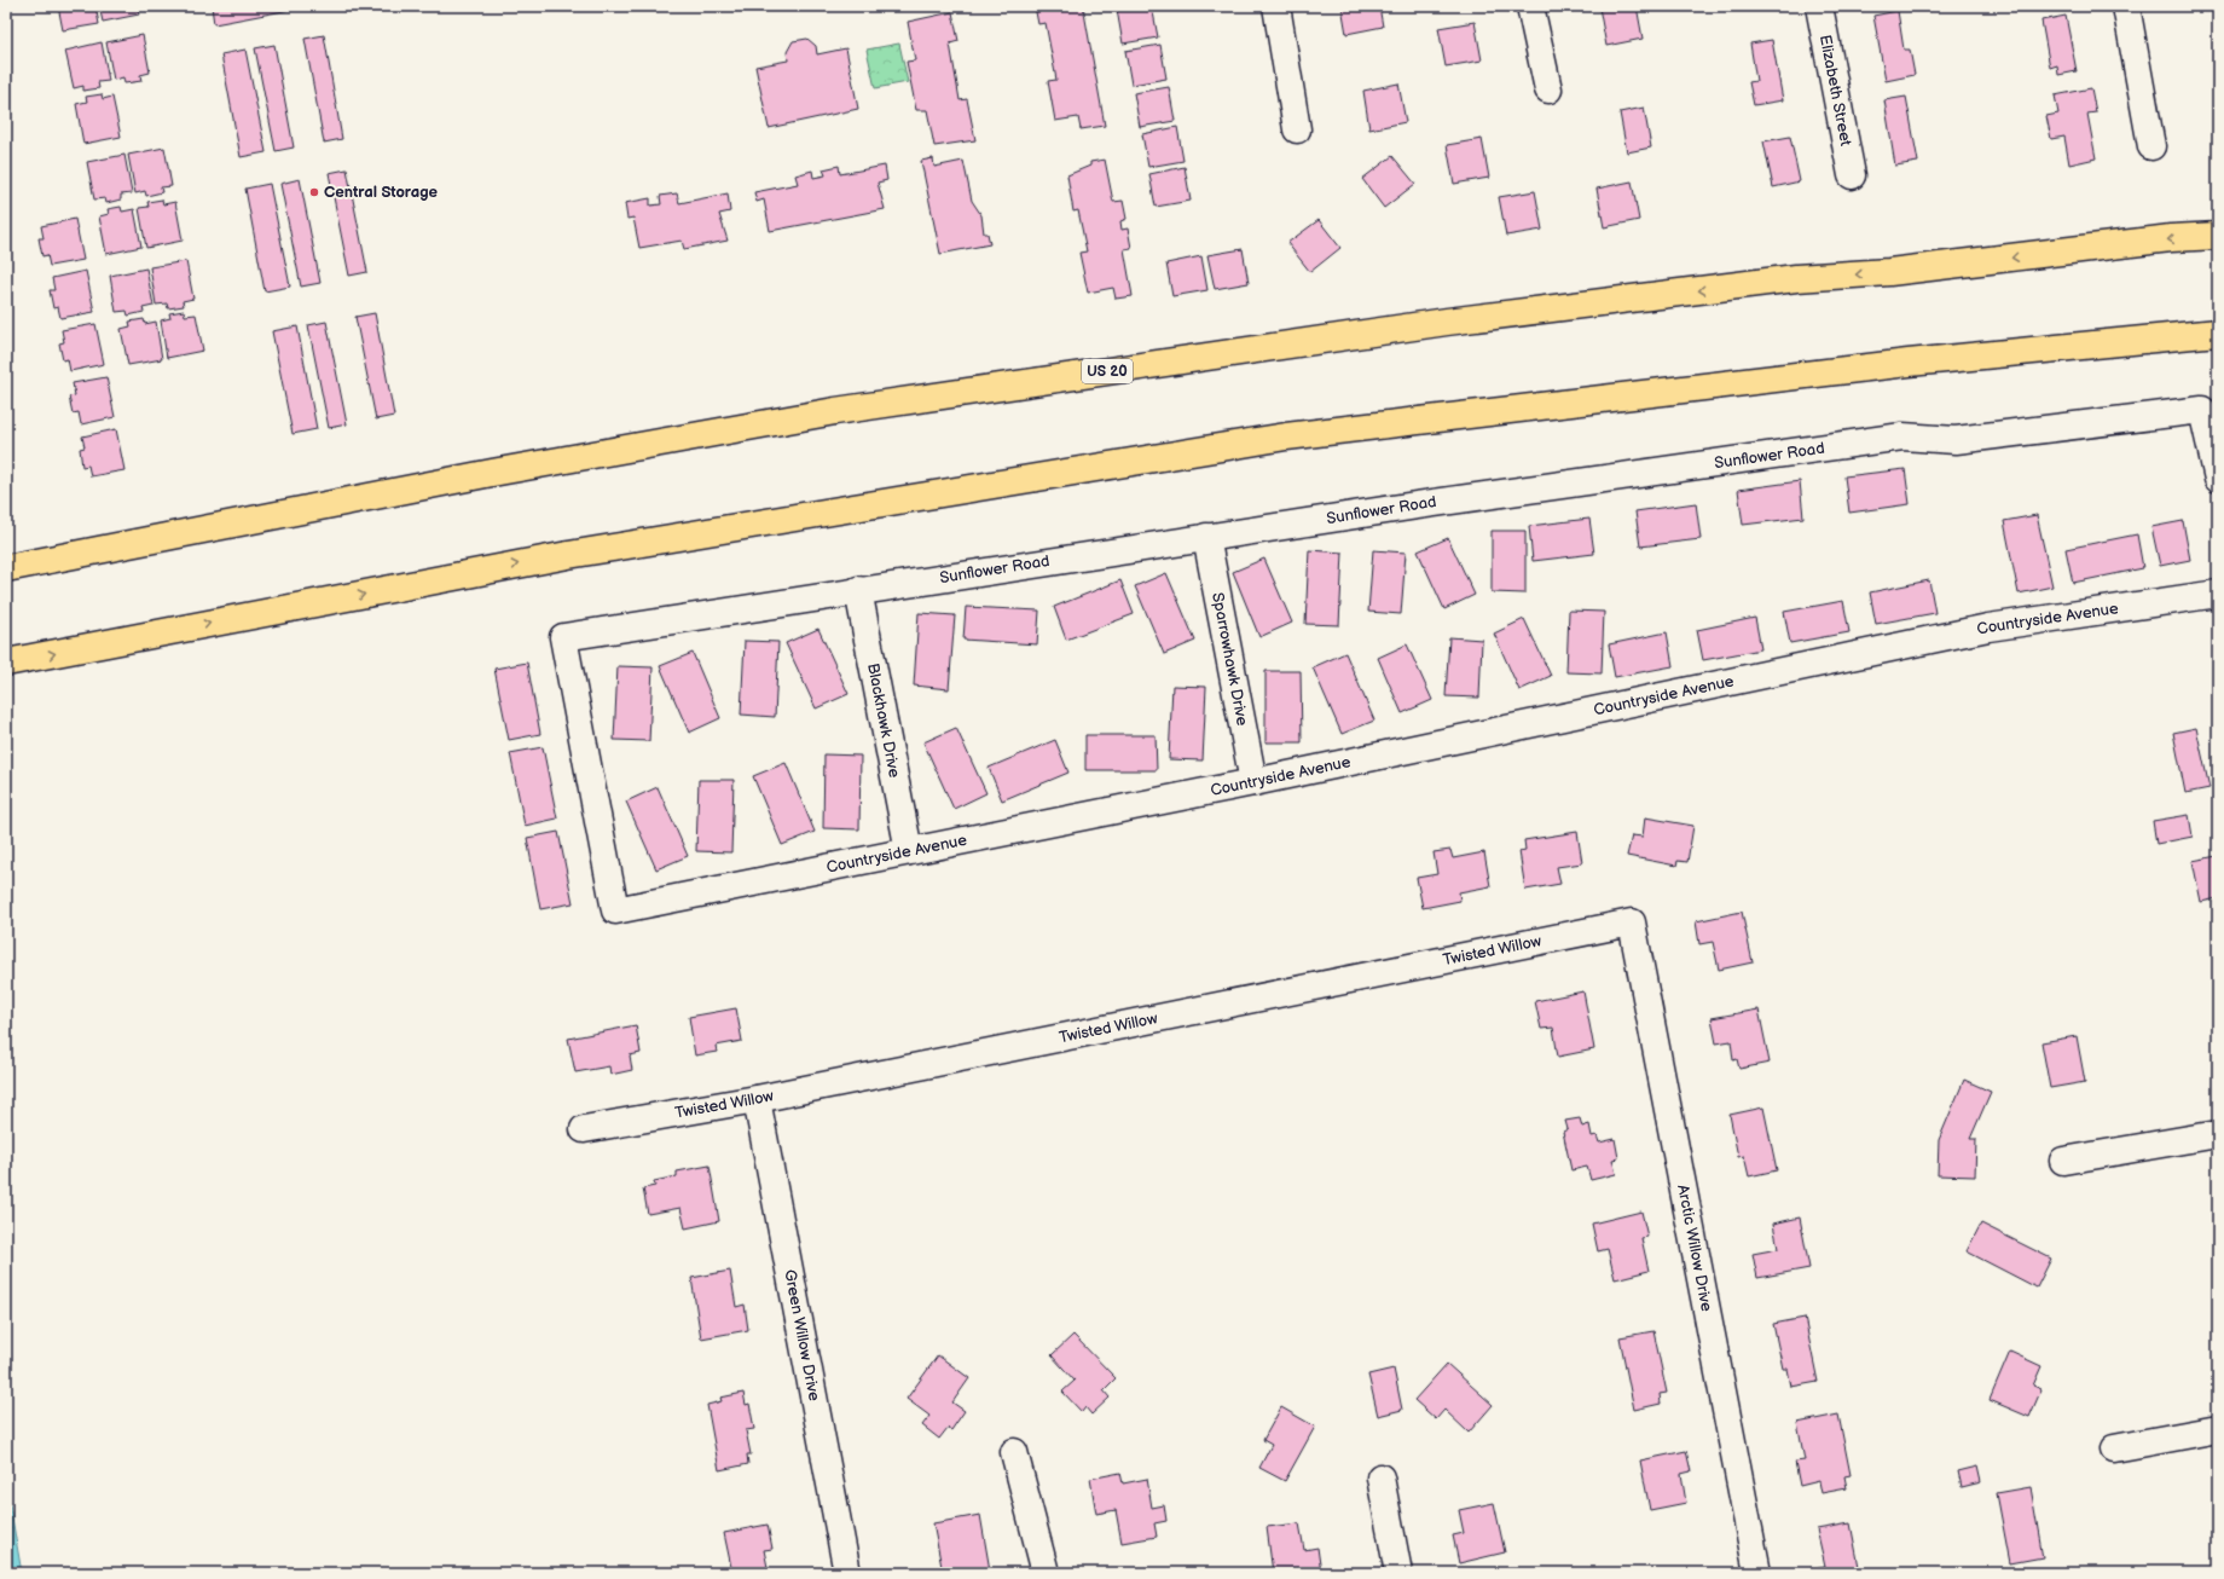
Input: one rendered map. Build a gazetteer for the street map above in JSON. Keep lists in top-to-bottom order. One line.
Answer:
{"streets":{"highway":["US 20"],"street":["Elizabeth Street","Sunflower Road","Countryside Avenue","Sparrowhawk Drive","Blackhawk Drive","Twisted Willow","Arctic Willow Drive","Green Willow Drive"]},"crossings":[["Sunflower Road","Countryside Avenue"],["Sunflower Road","Sparrowhawk Drive"],["Sunflower Road","Blackhawk Drive"],["Countryside Avenue","Sparrowhawk Drive"],["Countryside Avenue","Blackhawk Drive"],["Twisted Willow","Arctic Willow Drive"],["Twisted Willow","Green Willow Drive"]],"places":["Central Storage"]}
